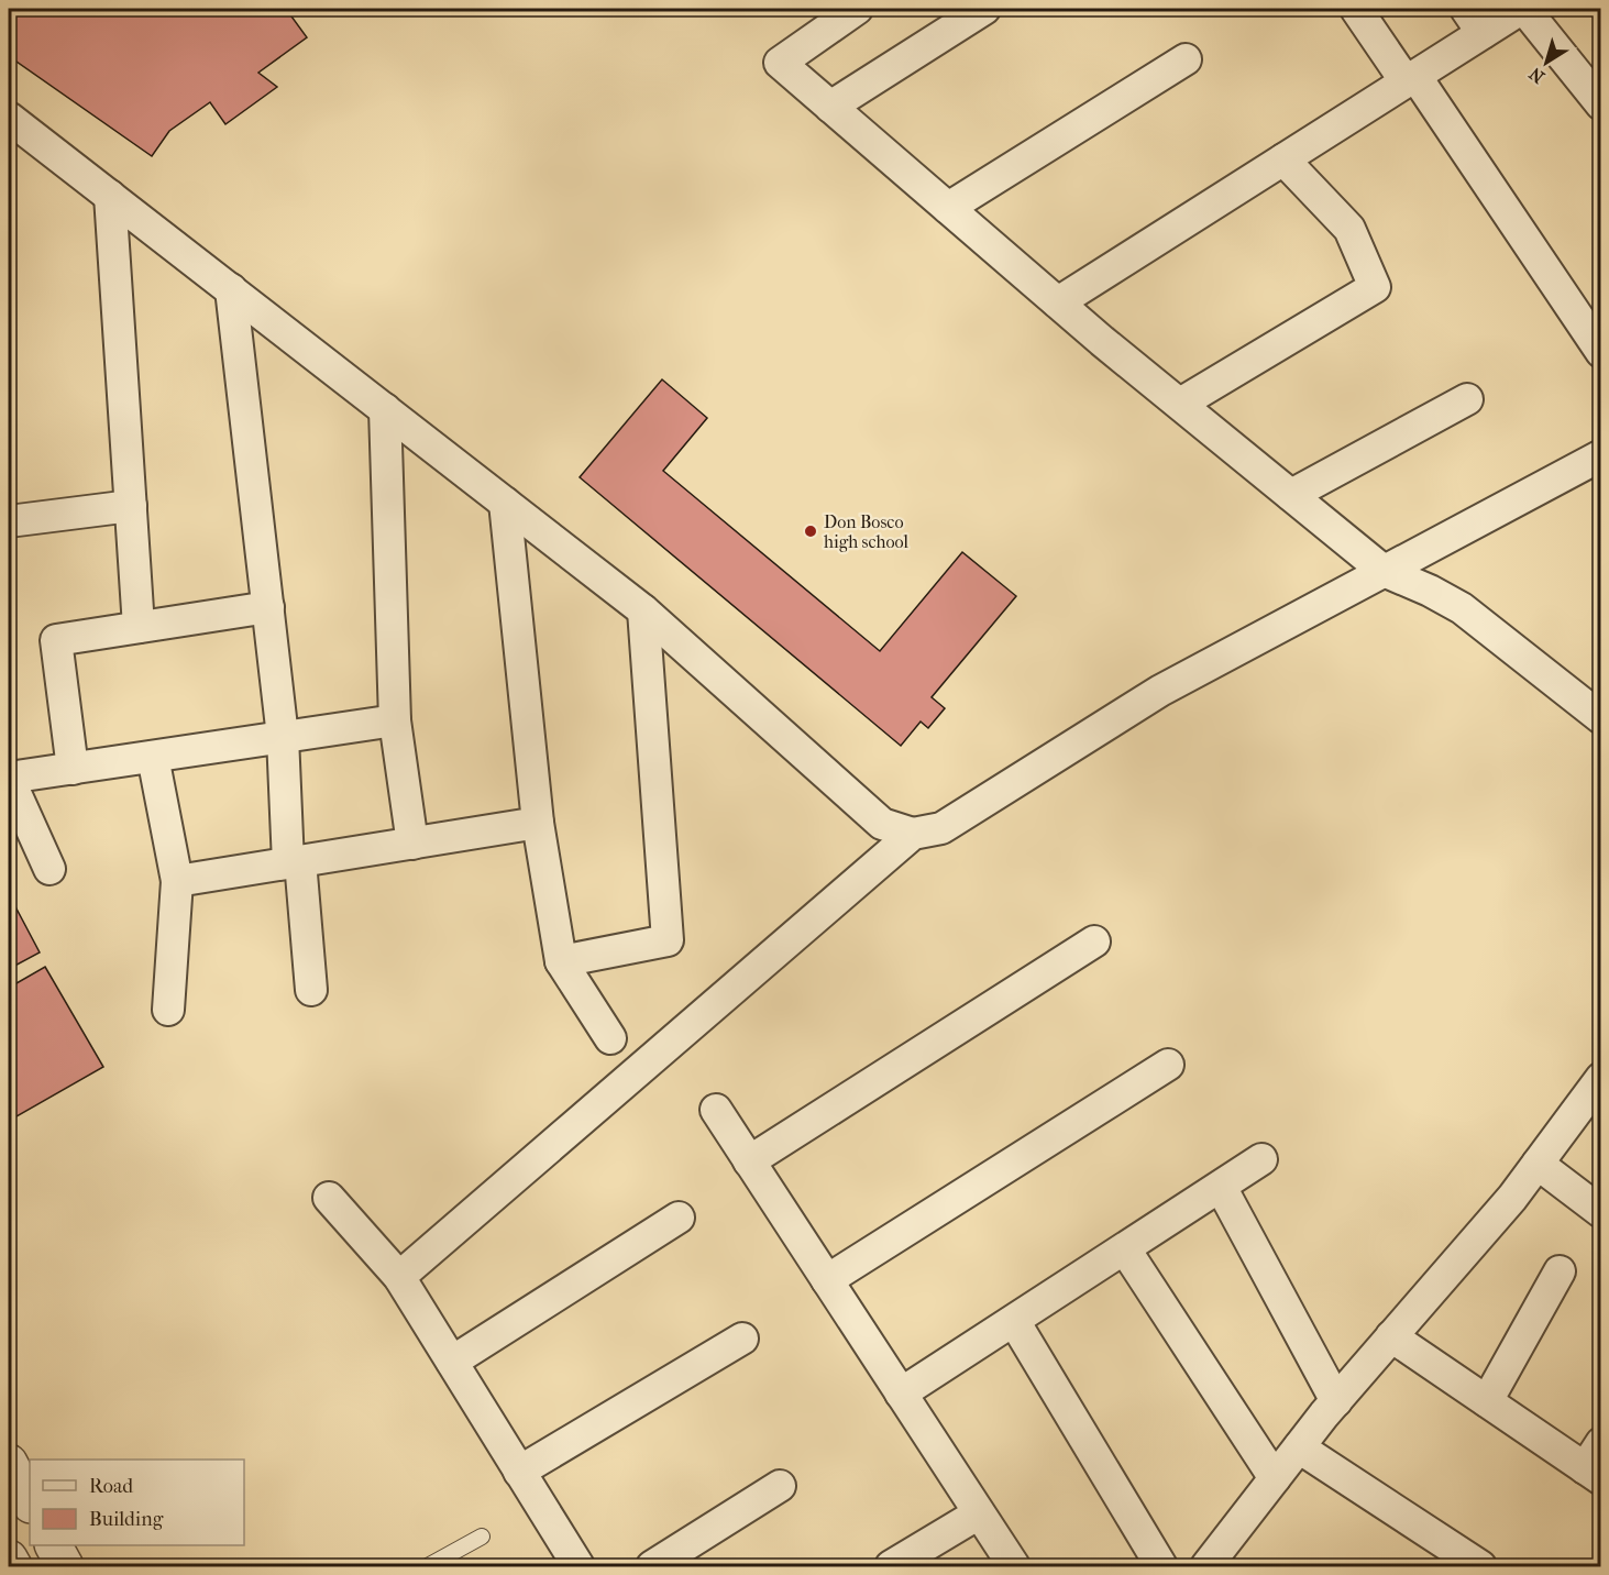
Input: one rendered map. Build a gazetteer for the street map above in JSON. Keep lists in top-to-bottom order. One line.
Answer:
{"places":["Don Bosco high school"],"legend":["Road","Building"],"north":"bottom left"}
